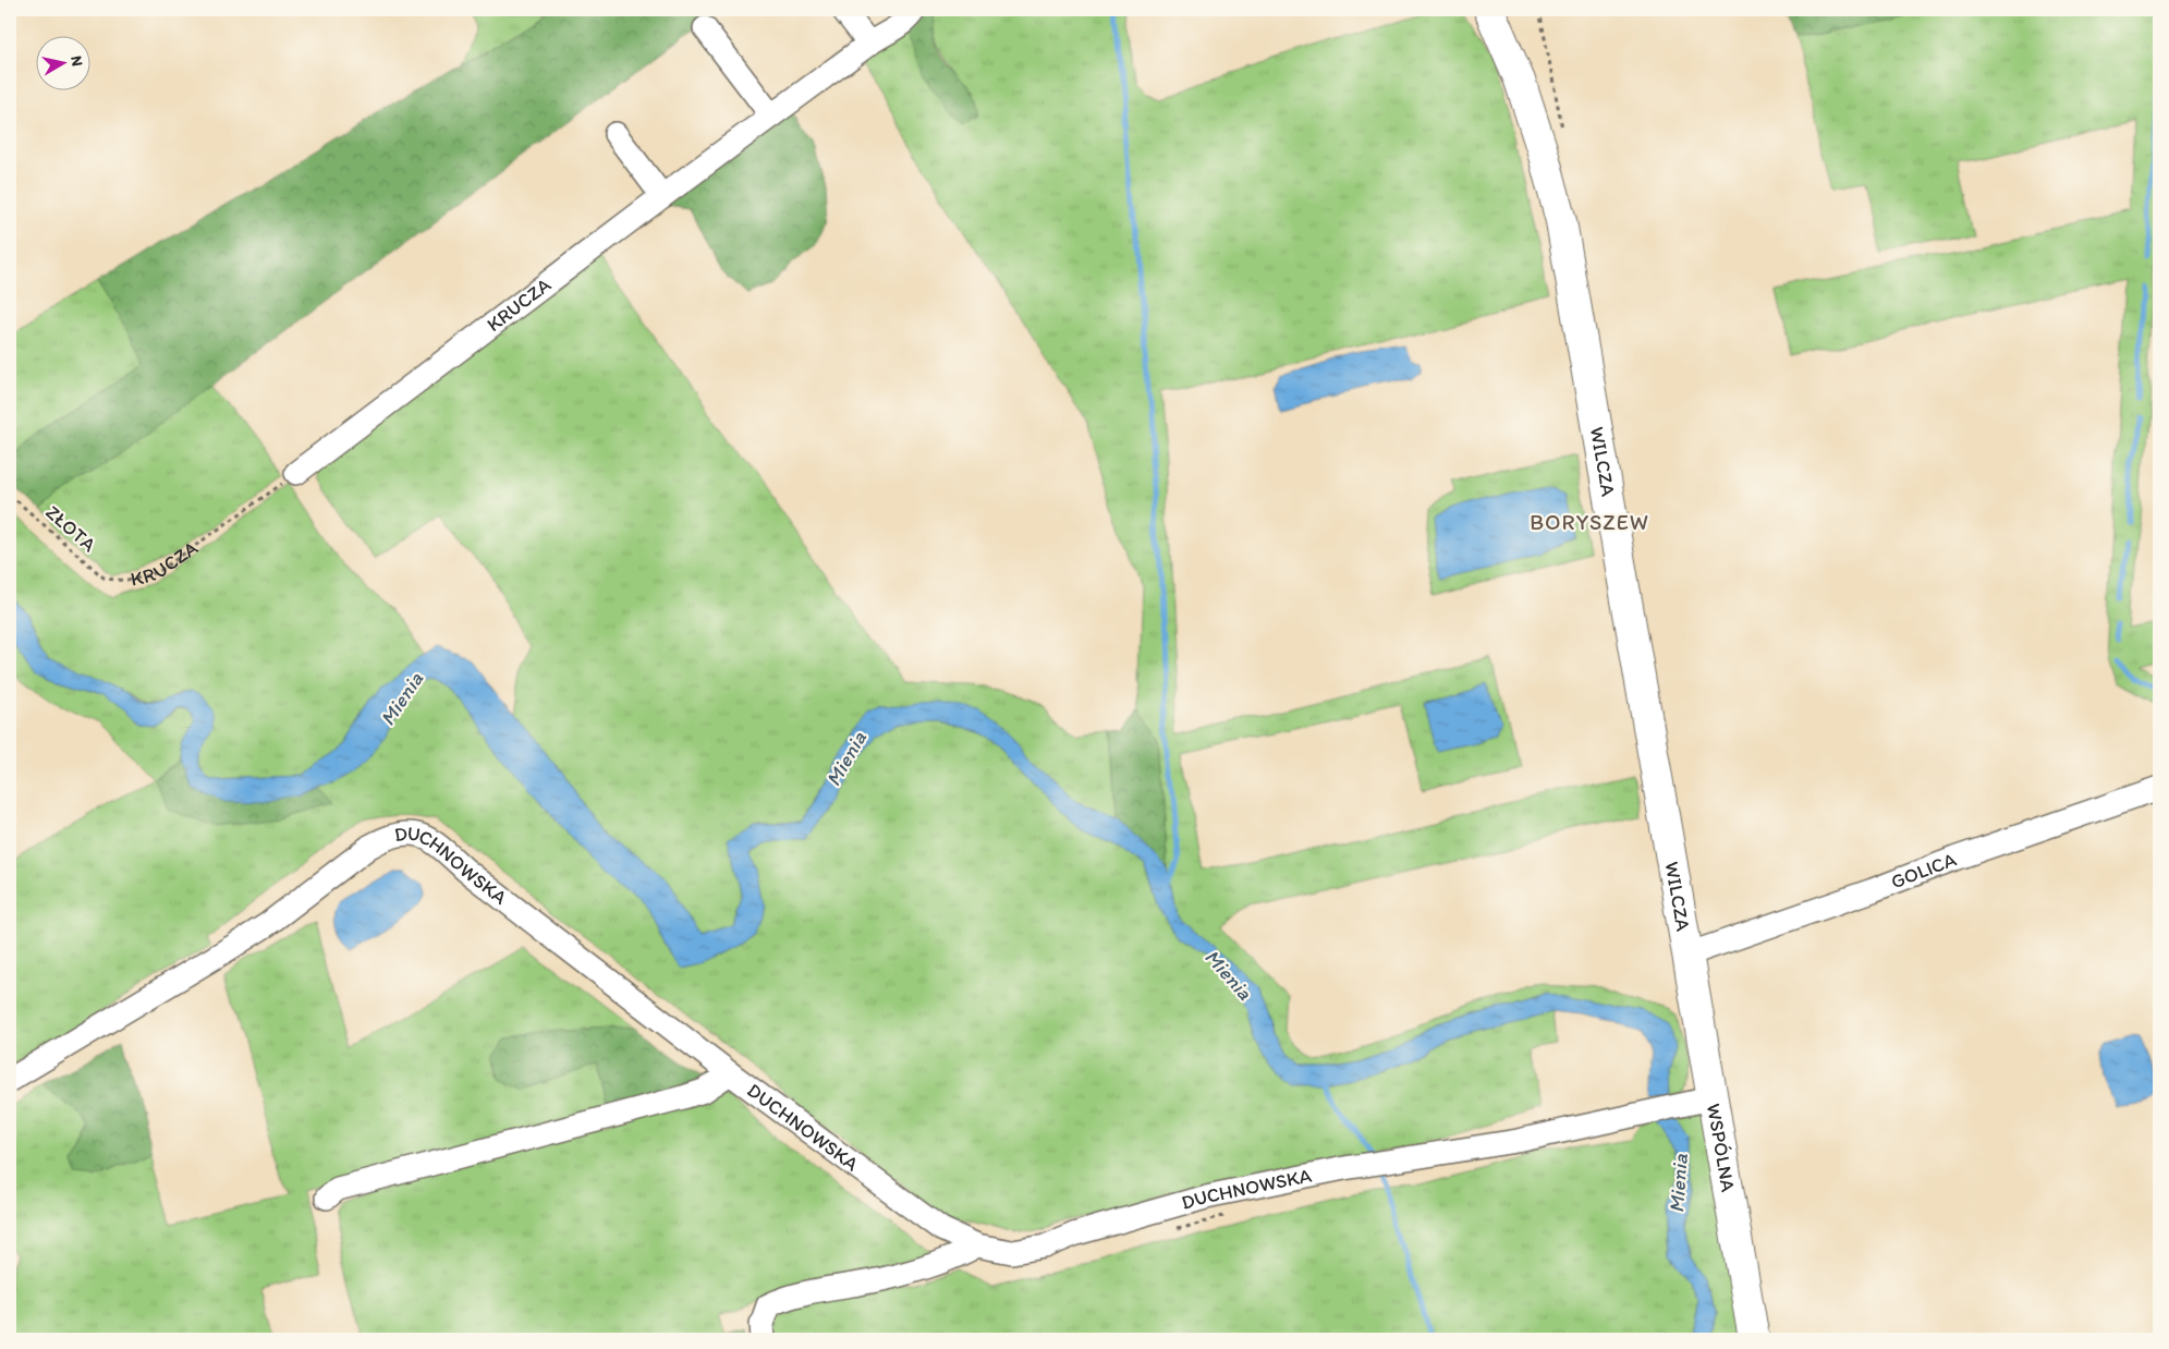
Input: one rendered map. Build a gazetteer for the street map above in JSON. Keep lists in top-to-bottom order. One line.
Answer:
{"streets":{"main road":["WILCZA","WSPÓLNA"],"street":["KRUCZA","DUCHNOWSKA","GOLICA"],"path":["ZŁOTA"]},"crossings":[["KRUCZA","ZŁOTA"],["WILCZA","GOLICA"],["WILCZA","WSPÓLNA"],["DUCHNOWSKA","WSPÓLNA"],["GOLICA","WSPÓLNA"]],"districts":["BORYSZEW"],"water":["Mienia"],"north":"right"}
